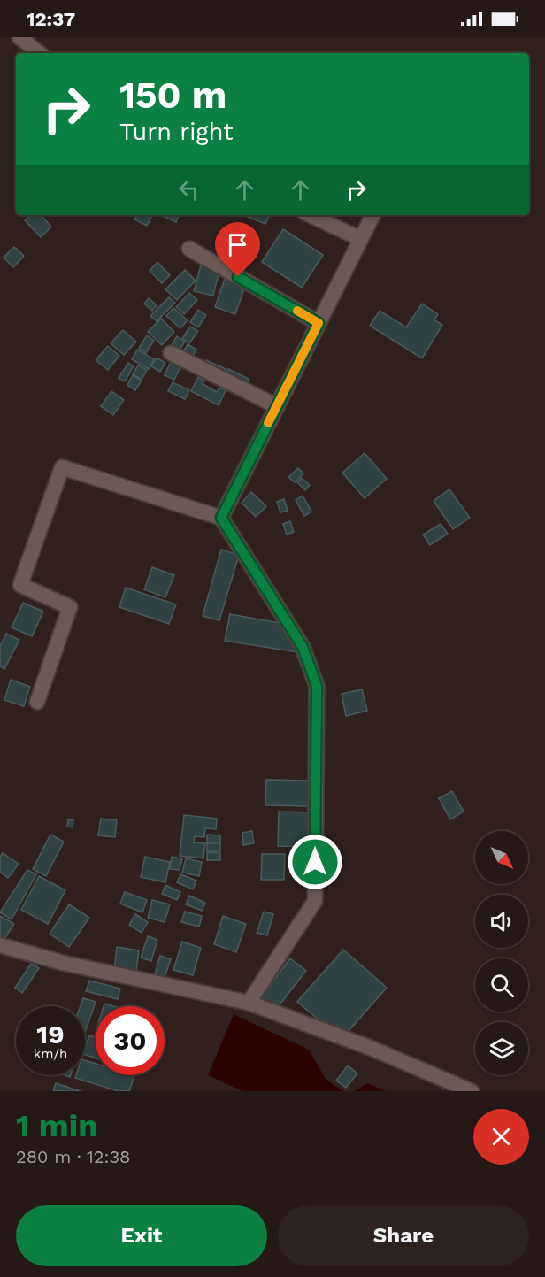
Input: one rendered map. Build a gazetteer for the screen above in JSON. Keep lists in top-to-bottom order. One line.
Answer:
{"north":"bottom right","page":{"status":"12:37","turn":["150 m","Turn right"],"speed":"19 km/h","limit":"30","heading":["1 min","280 m · 12:38"],"buttons":["Exit","Share"]}}
